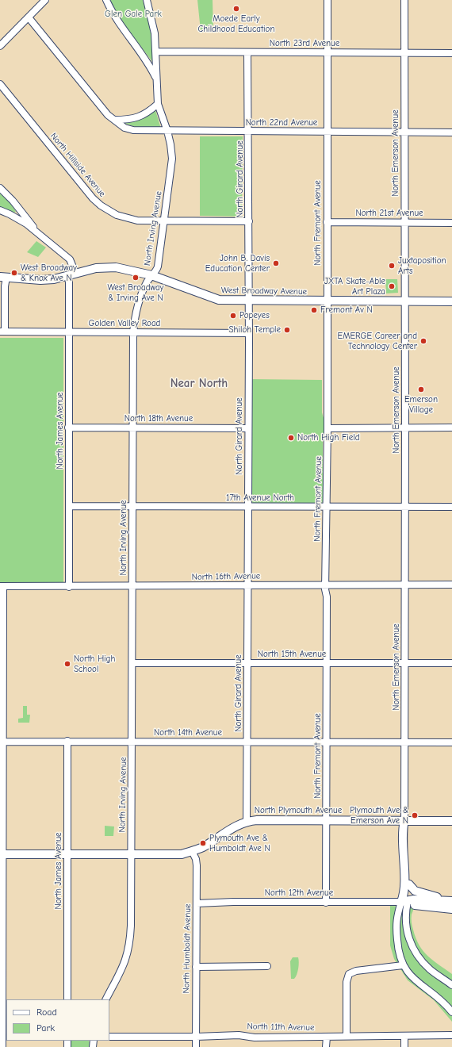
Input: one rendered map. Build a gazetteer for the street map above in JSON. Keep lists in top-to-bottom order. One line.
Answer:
{"streets":{"main road":["West Broadway Avenue","North Plymouth Avenue"],"street":["North 23rd Avenue","North 22nd Avenue","North Emerson Avenue","North Hillside Avenue","North Girard Avenue","North 21st Avenue","North Fremont Avenue","North Irving Avenue","Golden Valley Road","North 18th Avenue","North James Avenue","17th Avenue North","North 16th Avenue","North 15th Avenue","North 14th Avenue","North 12th Avenue","North Humboldt Avenue","North 11th Avenue"]},"crossings":[["North 23rd Avenue","North Emerson Avenue"],["North 23rd Avenue","North Girard Avenue"],["North 23rd Avenue","North Fremont Avenue"],["North 23rd Avenue","North Irving Avenue"],["North 22nd Avenue","North Emerson Avenue"],["North 22nd Avenue","North Girard Avenue"],["North 22nd Avenue","North Fremont Avenue"],["North 22nd Avenue","North Irving Avenue"],["North Emerson Avenue","North 21st Avenue"],["North Emerson Avenue","West Broadway Avenue"],["North Emerson Avenue","17th Avenue North"],["North Emerson Avenue","North 16th Avenue"],["North Emerson Avenue","North 15th Avenue"],["North Emerson Avenue","North 14th Avenue"],["North Emerson Avenue","North Plymouth Avenue"],["North Hillside Avenue","North Irving Avenue"],["North Girard Avenue","West Broadway Avenue"],["North Girard Avenue","Golden Valley Road"],["North Girard Avenue","North 18th Avenue"],["North Girard Avenue","17th Avenue North"],["North Girard Avenue","North 16th Avenue"],["North Girard Avenue","North 15th Avenue"],["North Girard Avenue","North 14th Avenue"],["North Girard Avenue","North Plymouth Avenue"],["North 21st Avenue","North Fremont Avenue"],["North Fremont Avenue","West Broadway Avenue"],["North Fremont Avenue","17th Avenue North"],["North Fremont Avenue","North 16th Avenue"],["North Fremont Avenue","North 15th Avenue"],["North Fremont Avenue","North 14th Avenue"],["North Fremont Avenue","North Plymouth Avenue"],["North Fremont Avenue","North 12th Avenue"],["North Irving Avenue","West Broadway Avenue"],["North Irving Avenue","Golden Valley Road"],["North Irving Avenue","North 18th Avenue"],["North Irving Avenue","17th Avenue North"],["North Irving Avenue","North 16th Avenue"],["North Irving Avenue","North 15th Avenue"],["North Irving Avenue","North 14th Avenue"],["North Irving Avenue","North Plymouth Avenue"],["West Broadway Avenue","North James Avenue"],["Golden Valley Road","North James Avenue"],["North 18th Avenue","North James Avenue"],["North James Avenue","17th Avenue North"],["North James Avenue","North 16th Avenue"],["North James Avenue","North 14th Avenue"],["North James Avenue","North Plymouth Avenue"],["North Plymouth Avenue","North Humboldt Avenue"],["North 12th Avenue","North Humboldt Avenue"],["North Humboldt Avenue","North 11th Avenue"]],"districts":["Near North"],"parks":["Glen Gale Park"],"places":["Moede Early Childhood Education","John B. Davis Education Center","Juxtaposition Arts","West Broadway & Knox Ave N","West Broadway & Irving Ave N","JXTA Skate-Able Art Plaza","Fremont Av N","Popeyes","Shiloh Temple","EMERGE Career and Technology Center","Emerson Village","North High Field","North High School","Plymouth Ave & Emerson Ave N","Plymouth Ave & Humboldt Ave N"],"legend":["Road","Park"]}
